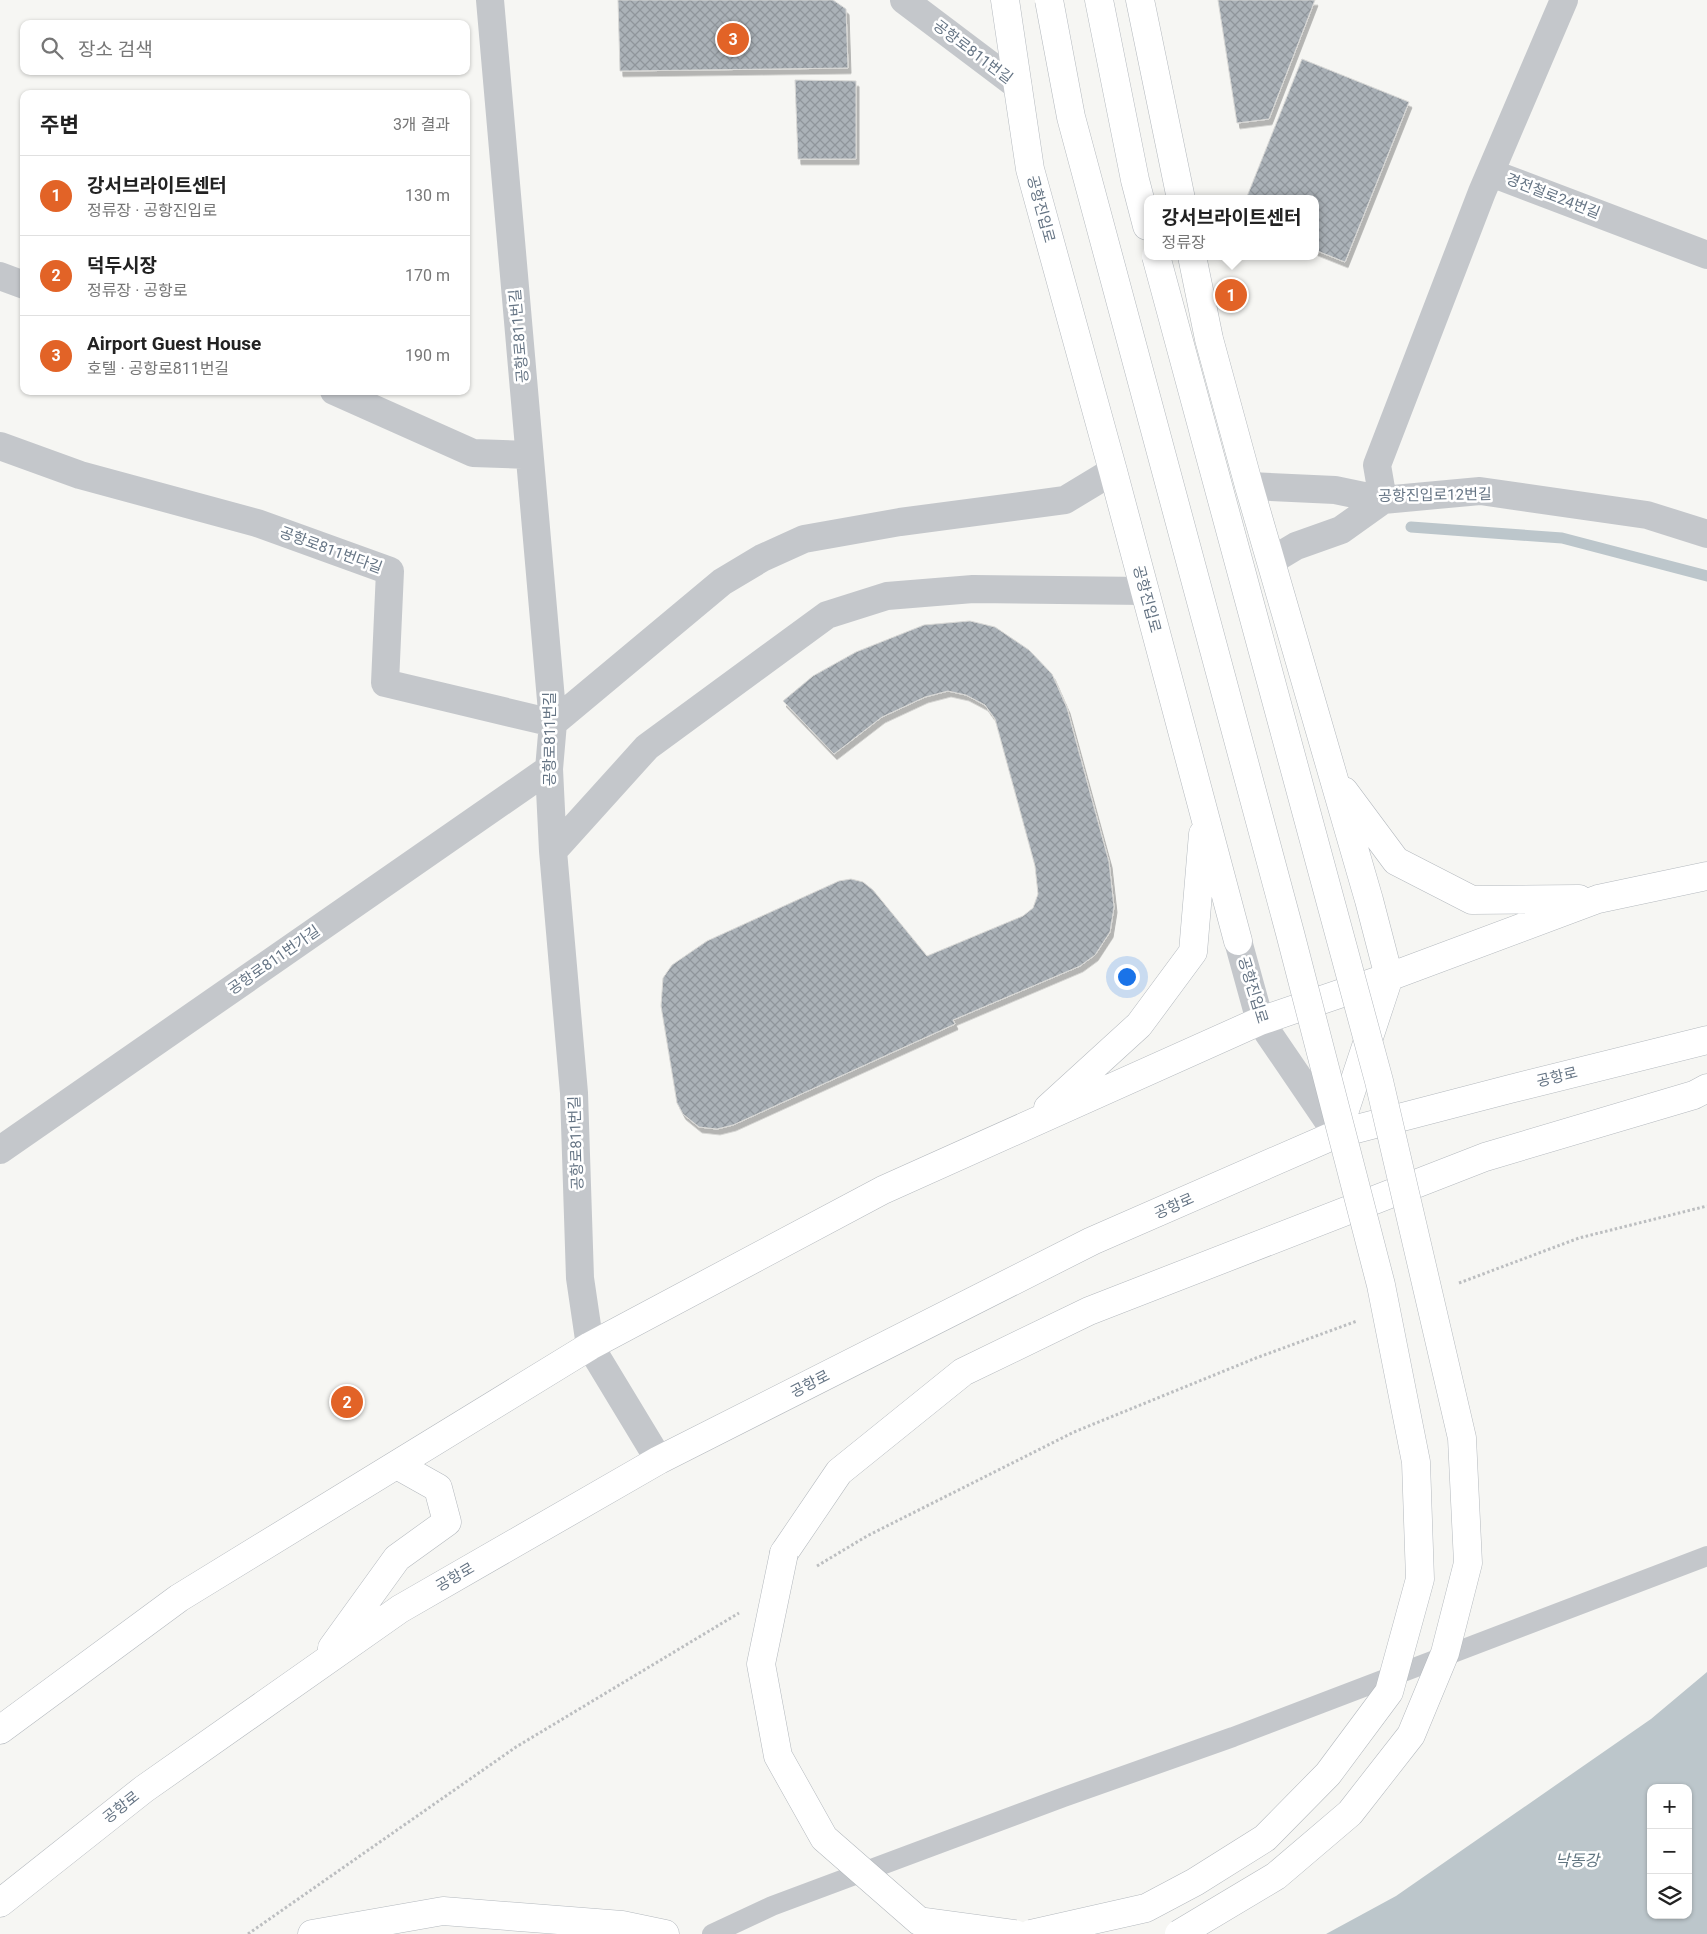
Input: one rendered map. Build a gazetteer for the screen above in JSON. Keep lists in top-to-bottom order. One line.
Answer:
{"streets":{"main road":["공항진입로","공항로"],"street":["공항로811번길","경전철로24번길","공항진입로12번길","공항로811번다길","공항로811번가길"]},"crossings":[["공항로811번길","공항진입로"],["공항로811번길","공항로811번다길"],["공항로811번길","공항로811번가길"],["공항로811번길","공항로"],["공항진입로","공항로"]],"water":["낙동강"],"page":{"search":"장소 검색","pins":["3","1","2"],"heading":["주변","3개 결과"],"list":[{"mark":"1","name":"강서브라이트센터","note":"정류장 · 공항진입로","value":"130 m"},{"mark":"2","name":"덕두시장","note":"정류장 · 공항로","value":"170 m"},{"mark":"3","name":"Airport Guest House","note":"호텔 · 공항로811번길","value":"190 m"}],"popup":["강서브라이트센터","정류장"],"map_buttons":["+","−"]}}
